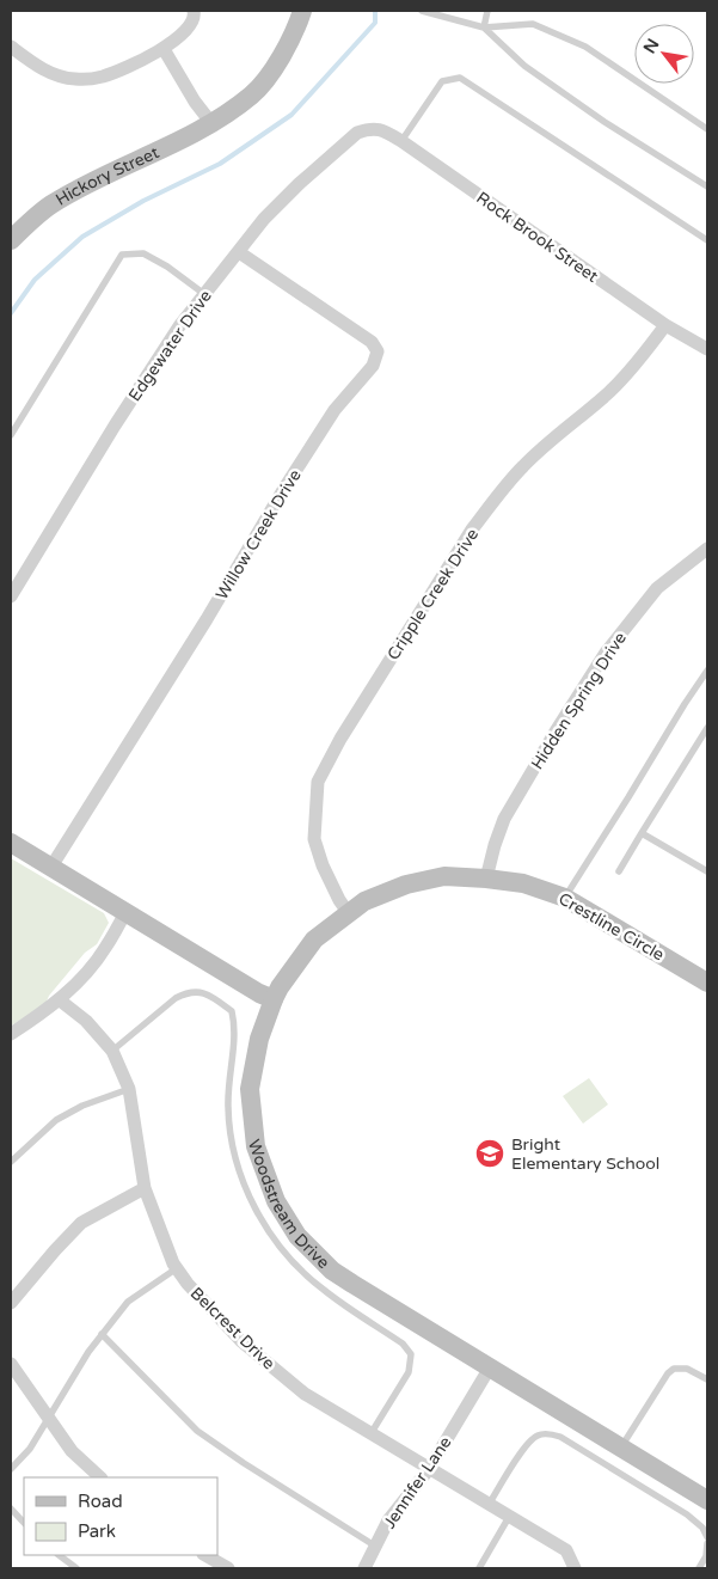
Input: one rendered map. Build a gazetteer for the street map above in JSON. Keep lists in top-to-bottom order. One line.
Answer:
{"streets":{"street":["Hickory Street","Rock Brook Street","Edgewater Drive","Willow Creek Drive","Cripple Creek Drive","Hidden Spring Drive","Crestline Circle","Woodstream Drive","Belcrest Drive","Jennifer Lane"]},"crossings":[["Rock Brook Street","Edgewater Drive"],["Rock Brook Street","Cripple Creek Drive"],["Edgewater Drive","Willow Creek Drive"],["Cripple Creek Drive","Crestline Circle"],["Hidden Spring Drive","Crestline Circle"],["Crestline Circle","Woodstream Drive"],["Woodstream Drive","Jennifer Lane"],["Belcrest Drive","Jennifer Lane"]],"places":{"school or university":["Bright Elementary School"]},"legend":["Road","Park"],"north":"top left"}
